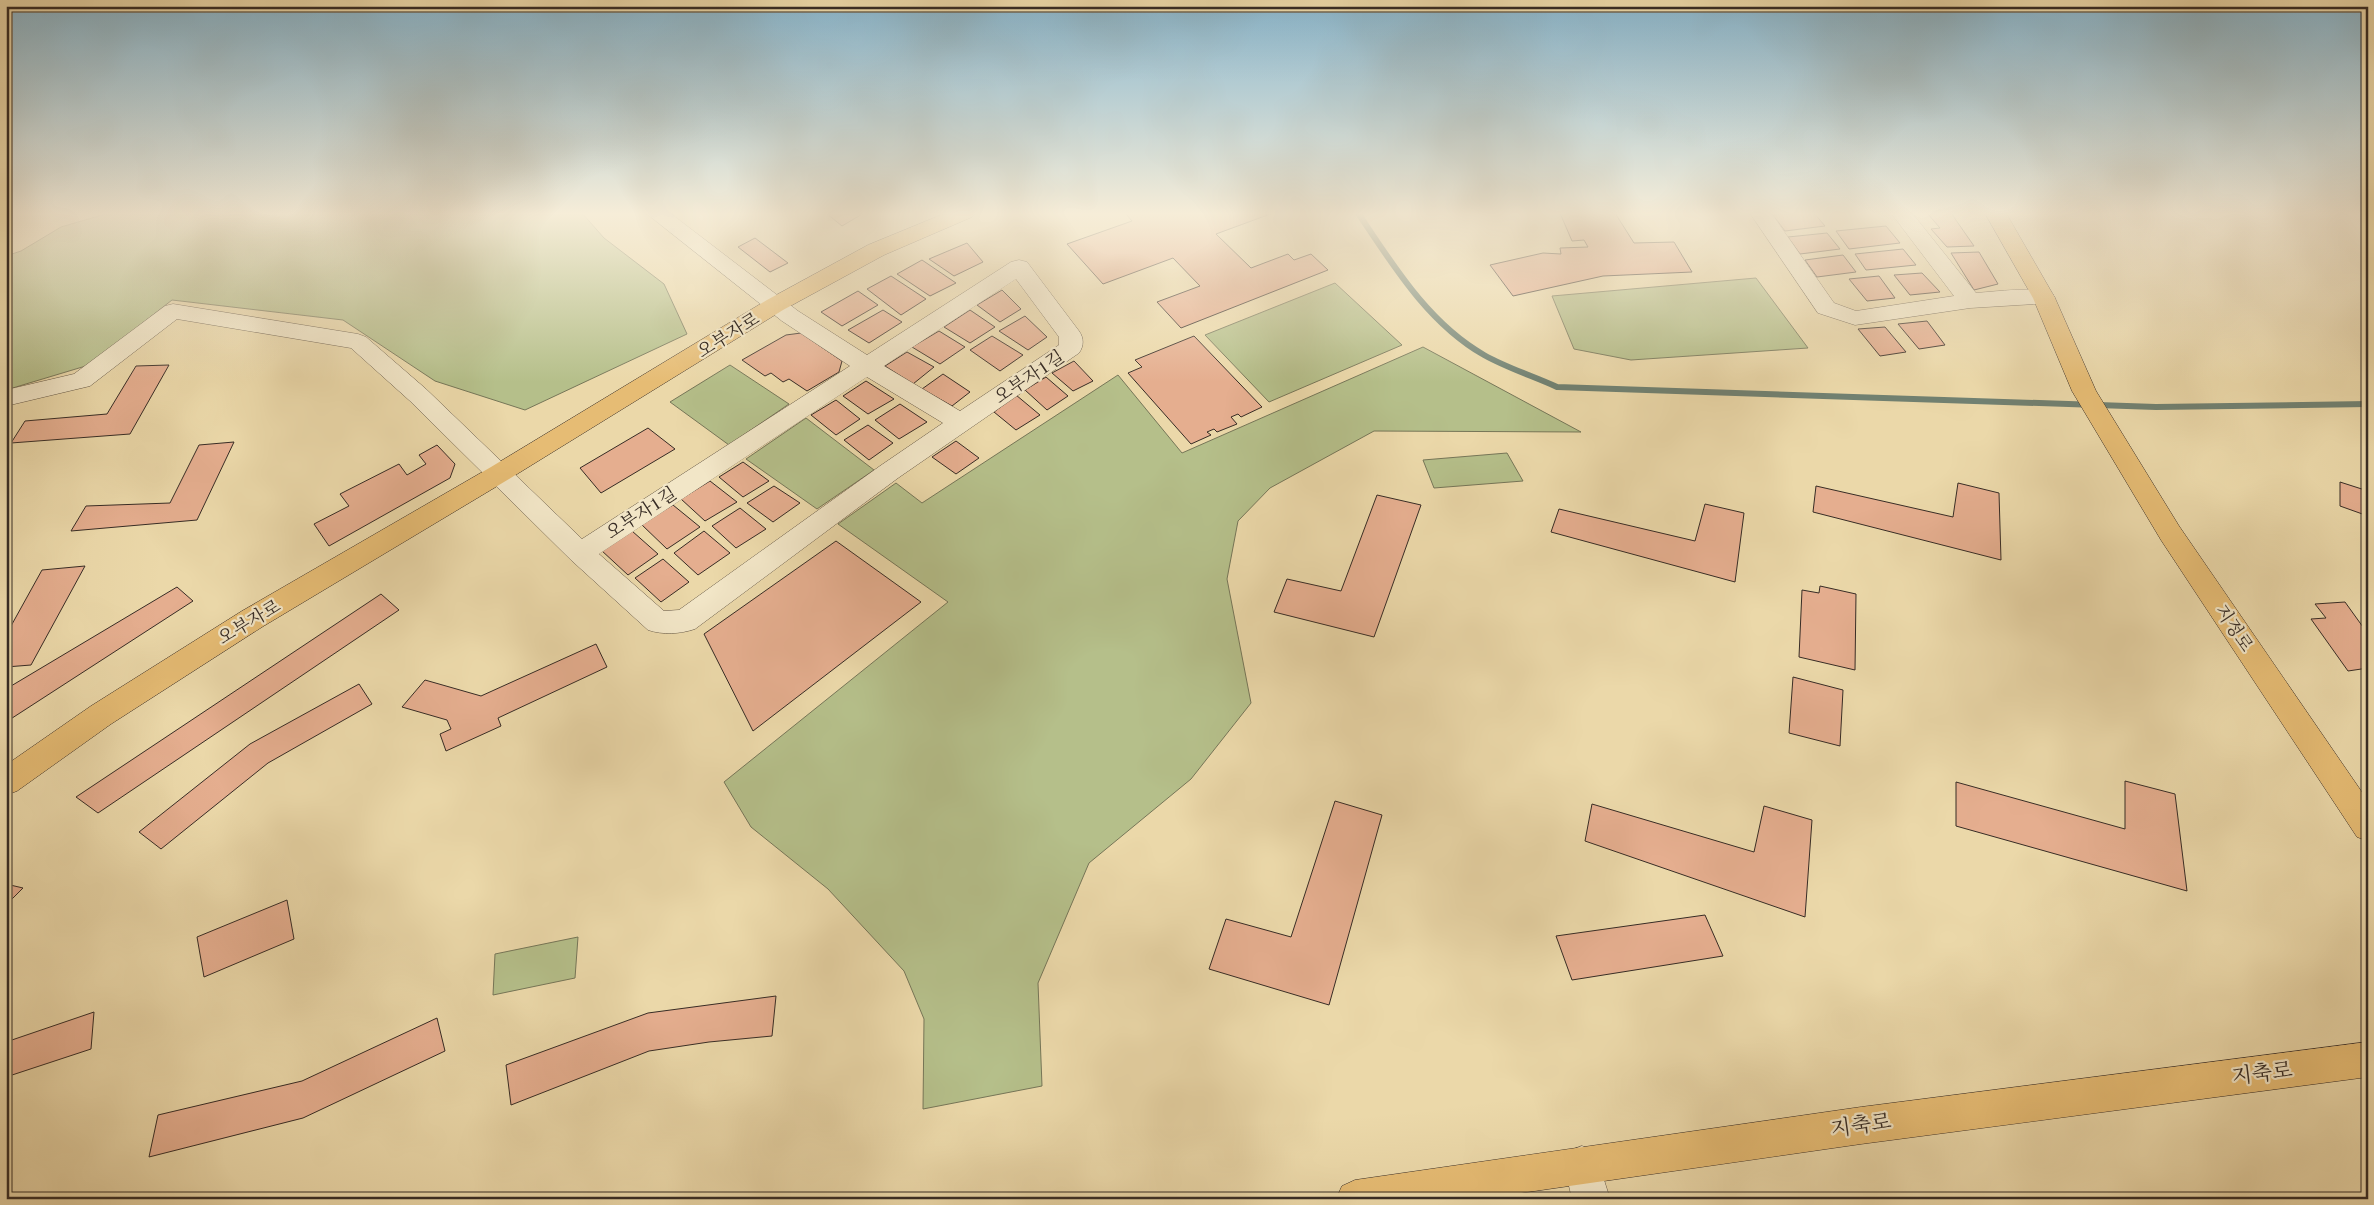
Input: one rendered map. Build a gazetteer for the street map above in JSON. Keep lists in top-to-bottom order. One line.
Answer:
{"streets":{"main road":["오부자로","지정로","지축로"],"street":["오부자1길"]},"crossings":[["오부자로","오부자1길"]]}
